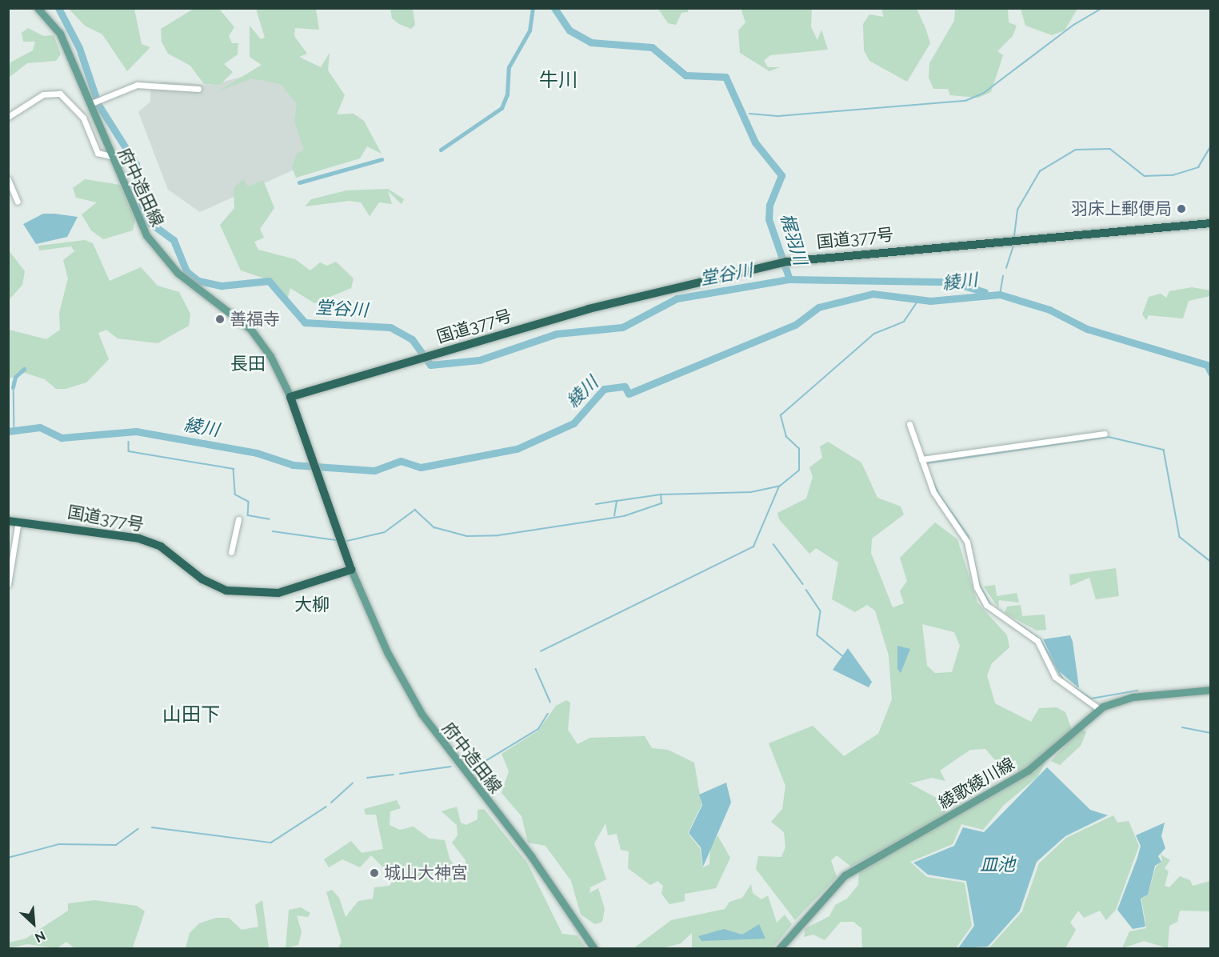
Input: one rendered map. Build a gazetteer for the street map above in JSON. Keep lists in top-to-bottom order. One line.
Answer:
{"streets":{"highway":["国道377号"],"main road":["府中造田線","綾歌綾川線"]},"crossings":[["府中造田線","国道377号"]],"districts":["牛川","長田","大柳","山田下"],"water":["梶羽川","堂谷川","綾川","皿池"],"places":["羽床上郵便局","善福寺","城山大神宮"],"north":"bottom right"}
